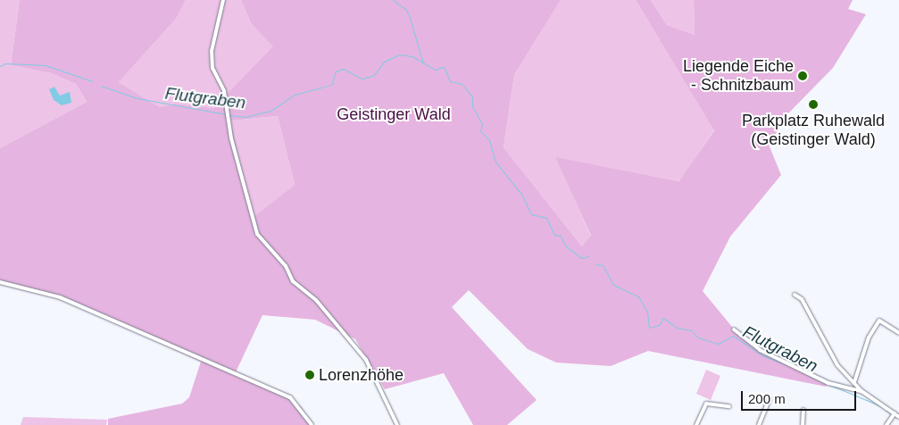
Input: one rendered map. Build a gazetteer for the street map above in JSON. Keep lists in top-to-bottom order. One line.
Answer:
{"water":["Flutgraben"],"parks":["Geistinger Wald"],"places":["Liegende Eiche - Schnitzbaum","Parkplatz Ruhewald (Geistinger Wald)","Lorenzhöhe"],"scale_bar":"200 m"}
